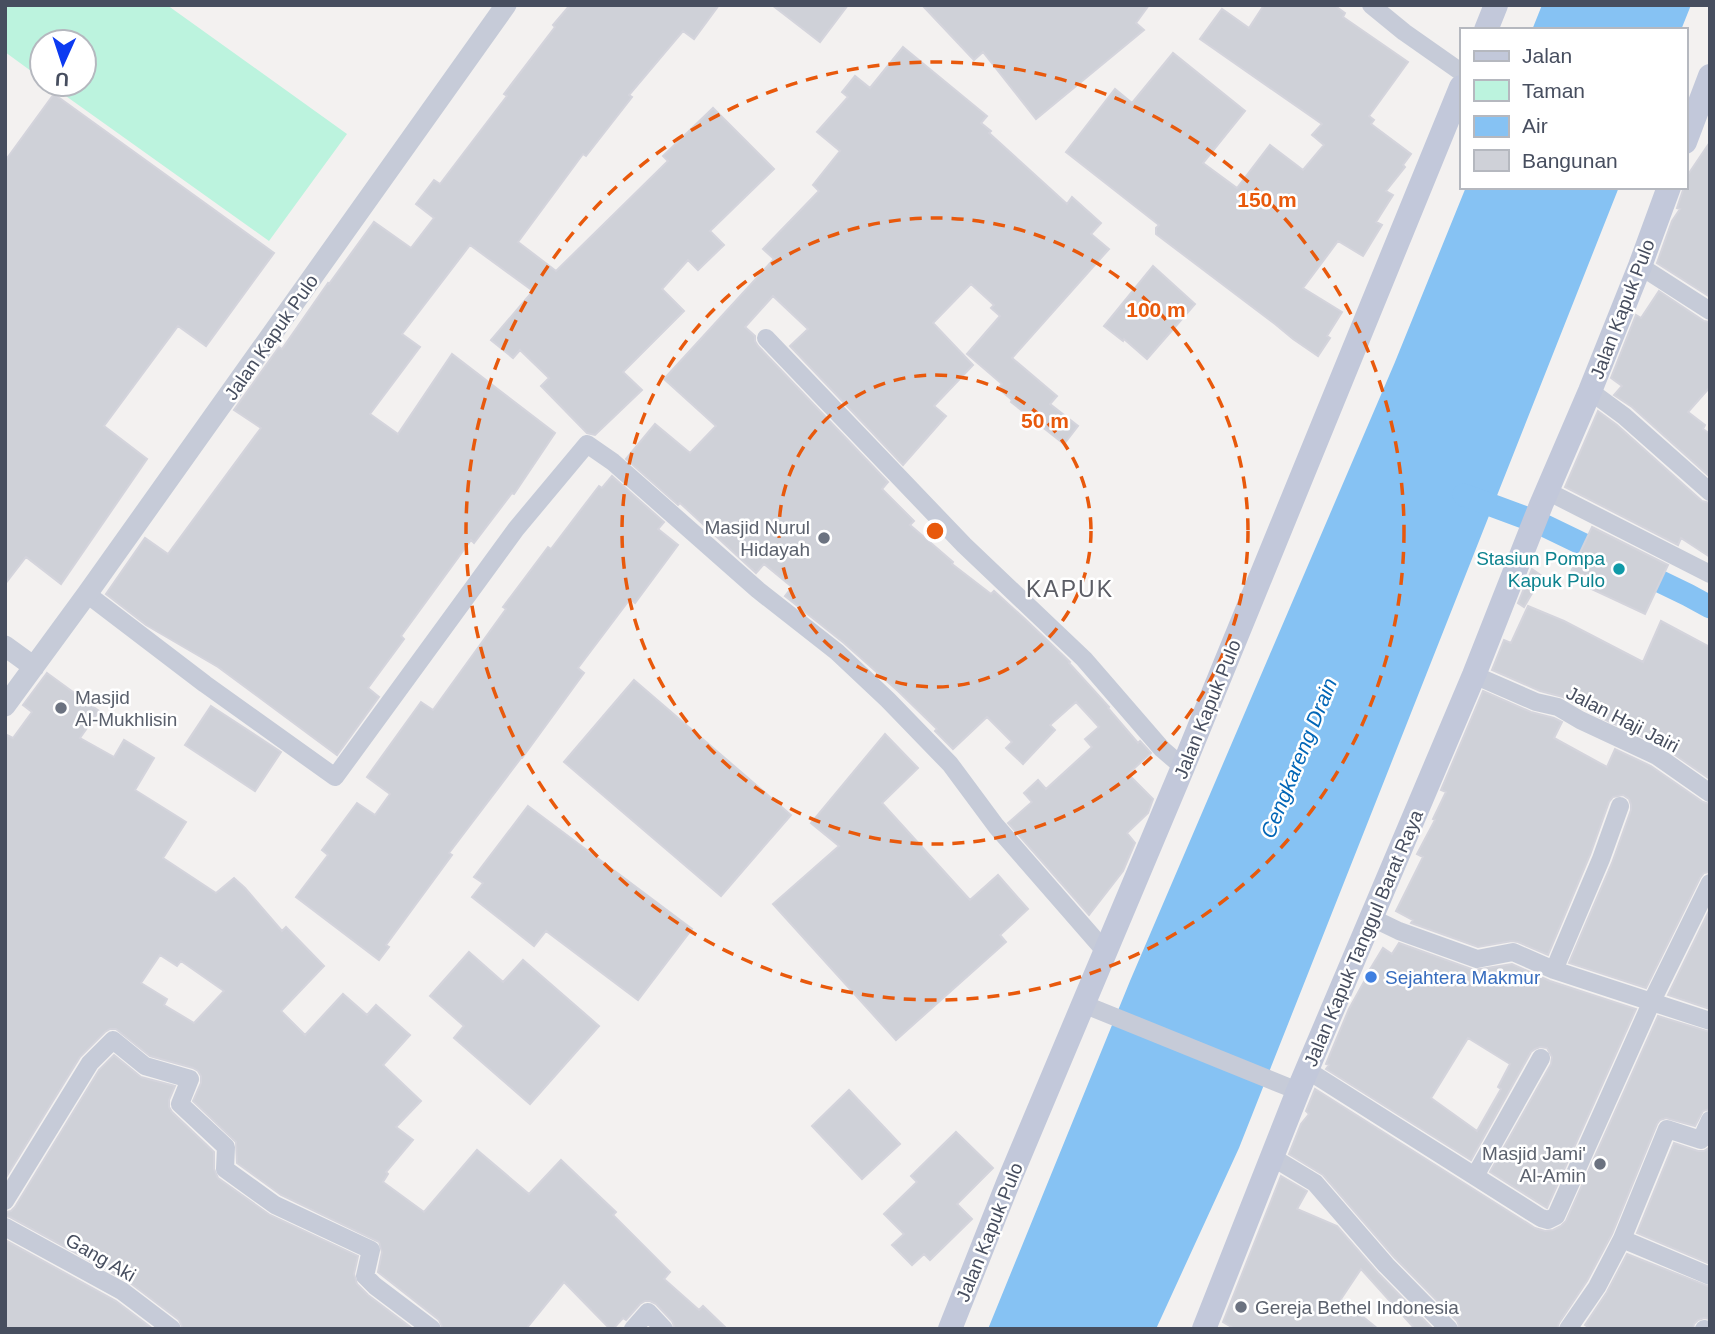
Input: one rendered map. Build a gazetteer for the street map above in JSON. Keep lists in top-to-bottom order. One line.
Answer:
{"streets":{"main road":["Jalan Kapuk Pulo","Jalan Kapuk Tanggul Barat Raya"],"street":["Jalan Haji Jairi","Gang Aki"]},"crossings":[["Jalan Kapuk Pulo","Jalan Kapuk Tanggul Barat Raya"],["Jalan Haji Jairi","Jalan Kapuk Tanggul Barat Raya"]],"districts":["KAPUK"],"water":["Cengkareng Drain"],"places":["Masjid Nurul Hidayah","Stasiun Pompa Kapuk Pulo","Masjid Al-Mukhlisin","Sejahtera Makmur","Masjid Jami' Al-Amin","Gereja Bethel Indonesia"],"legend":["Jalan","Taman","Air","Bangunan"],"north":"bottom","rings":["150 m","100 m","50 m"]}
